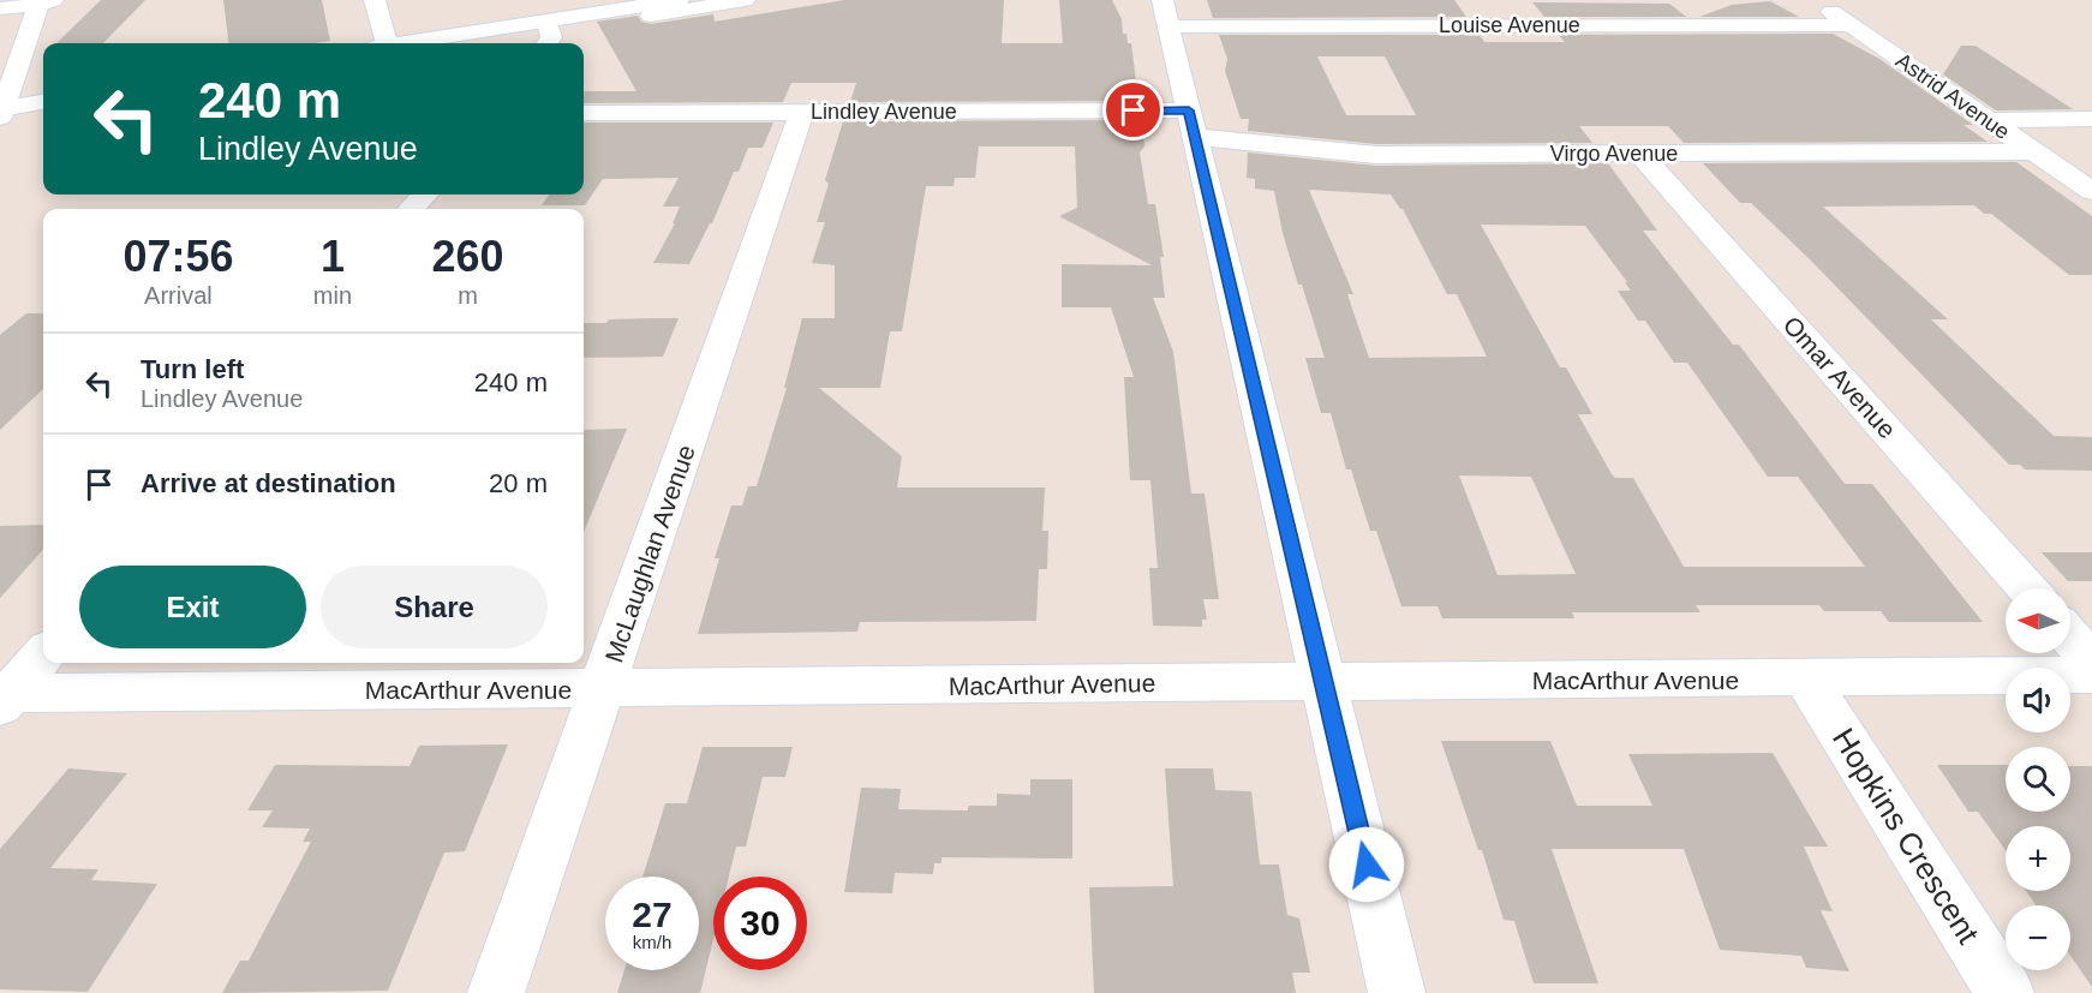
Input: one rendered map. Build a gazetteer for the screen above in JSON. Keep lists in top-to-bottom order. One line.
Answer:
{"streets":{"street":["Louise Avenue","Astrid Avenue","Lindley Avenue","Virgo Avenue","Omar Avenue","McLaughlan Avenue","MacArthur Avenue","Hopkins Crescent"]},"crossings":[["Louise Avenue","Astrid Avenue"],["Astrid Avenue","Virgo Avenue"],["Lindley Avenue","Virgo Avenue"],["Lindley Avenue","McLaughlan Avenue"],["Virgo Avenue","Omar Avenue"],["McLaughlan Avenue","MacArthur Avenue"],["MacArthur Avenue","Hopkins Crescent"]],"north":"left","page":{"turn":["240 m","Lindley Avenue"],"eta":["07:56","Arrival","1","min","260","m"],"list":[{"name":"Turn left","note":"Lindley Avenue","value":"240 m"},{"name":"Arrive at destination","value":"20 m"}],"buttons":["Exit","Share"],"map_buttons":["+","−"],"speed":"27 km/h","limit":"30"}}
